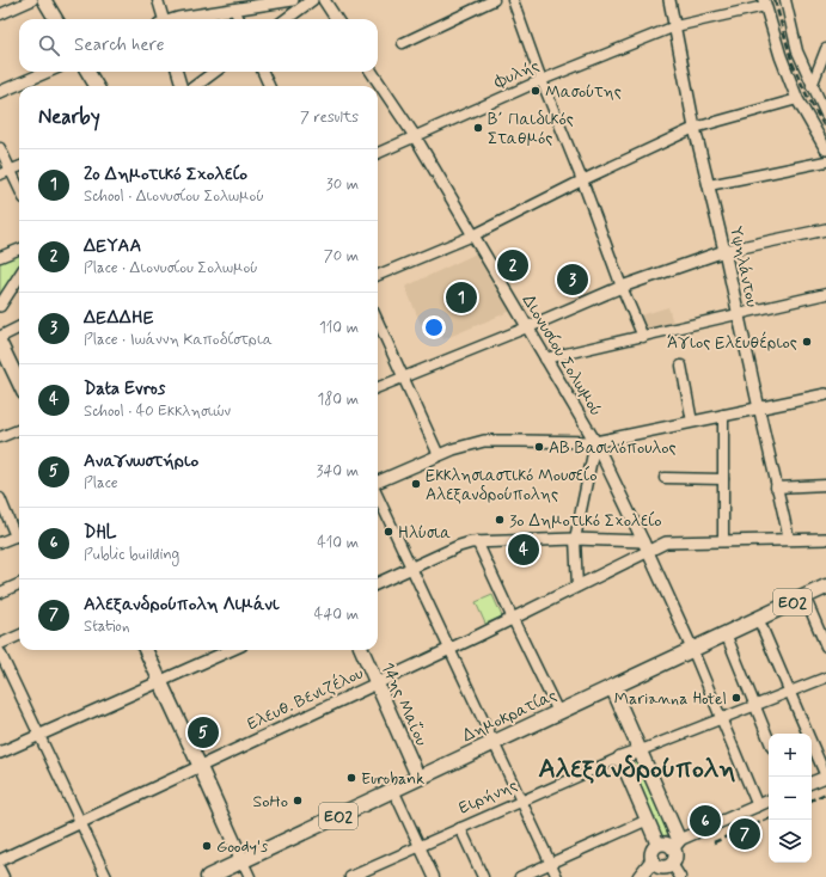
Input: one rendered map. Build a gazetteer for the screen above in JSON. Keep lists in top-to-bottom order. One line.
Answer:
{"streets":{"main road":["ΕΟ2","14ης Μαΐου","Δημοκρατίας","Ειρήνης"],"street":["Φυλής","Υψηλάντου","Διονυσίου Σολωμού","Ελευθ. Βενιζέλου"]},"crossings":[["Φυλής","Υψηλάντου"],["Φυλής","Διονυσίου Σολωμού"],["Υψηλάντου","Ελευθ. Βενιζέλου"],["Διονυσίου Σολωμού","Ελευθ. Βενιζέλου"],["Διονυσίου Σολωμού","Δημοκρατίας"],["Ελευθ. Βενιζέλου","14ης Μαΐου"],["14ης Μαΐου","Δημοκρατίας"]],"districts":["Αλεξανδρούπολη"],"places":["Μασούτης","Β΄Παιδικός Σταθμός","Άγιος Ελευθέριος","ΑΒ Βασιλόπουλος","Εκκλησιαστικό Μουσείο Αλεξανδρούπολης","3ο Δημοτικό Σχολείο","Ηλύσια","Marianna Hotel","Eurobank","SοHο","Goody's"],"page":{"search":"Search here","heading":["Nearby","7 results"],"list":[{"mark":"1","name":"2o Δημοτικό Σχολείο","note":"School · Διονυσίου Σολωμού","value":"30 m"},{"mark":"2","name":"ΔΕΥΑΑ","note":"Place · Διονυσίου Σολωμού","value":"70 m"},{"mark":"3","name":"ΔΕΔΔΗΕ","note":"Place · Ιωάννη Καποδίστρια","value":"110 m"},{"mark":"4","name":"Data Evros","note":"School · 40 Εκκλησιών","value":"180 m"},{"mark":"5","name":"Αναγνωστήριο","note":"Place","value":"340 m"},{"mark":"6","name":"DHL","note":"Public building","value":"410 m"},{"mark":"7","name":"Αλεξανδρούπολη Λιμάνι","note":"Station","value":"440 m"}],"pins":["2","3","1","4","5","6","7"],"map_buttons":["+","−"]}}
